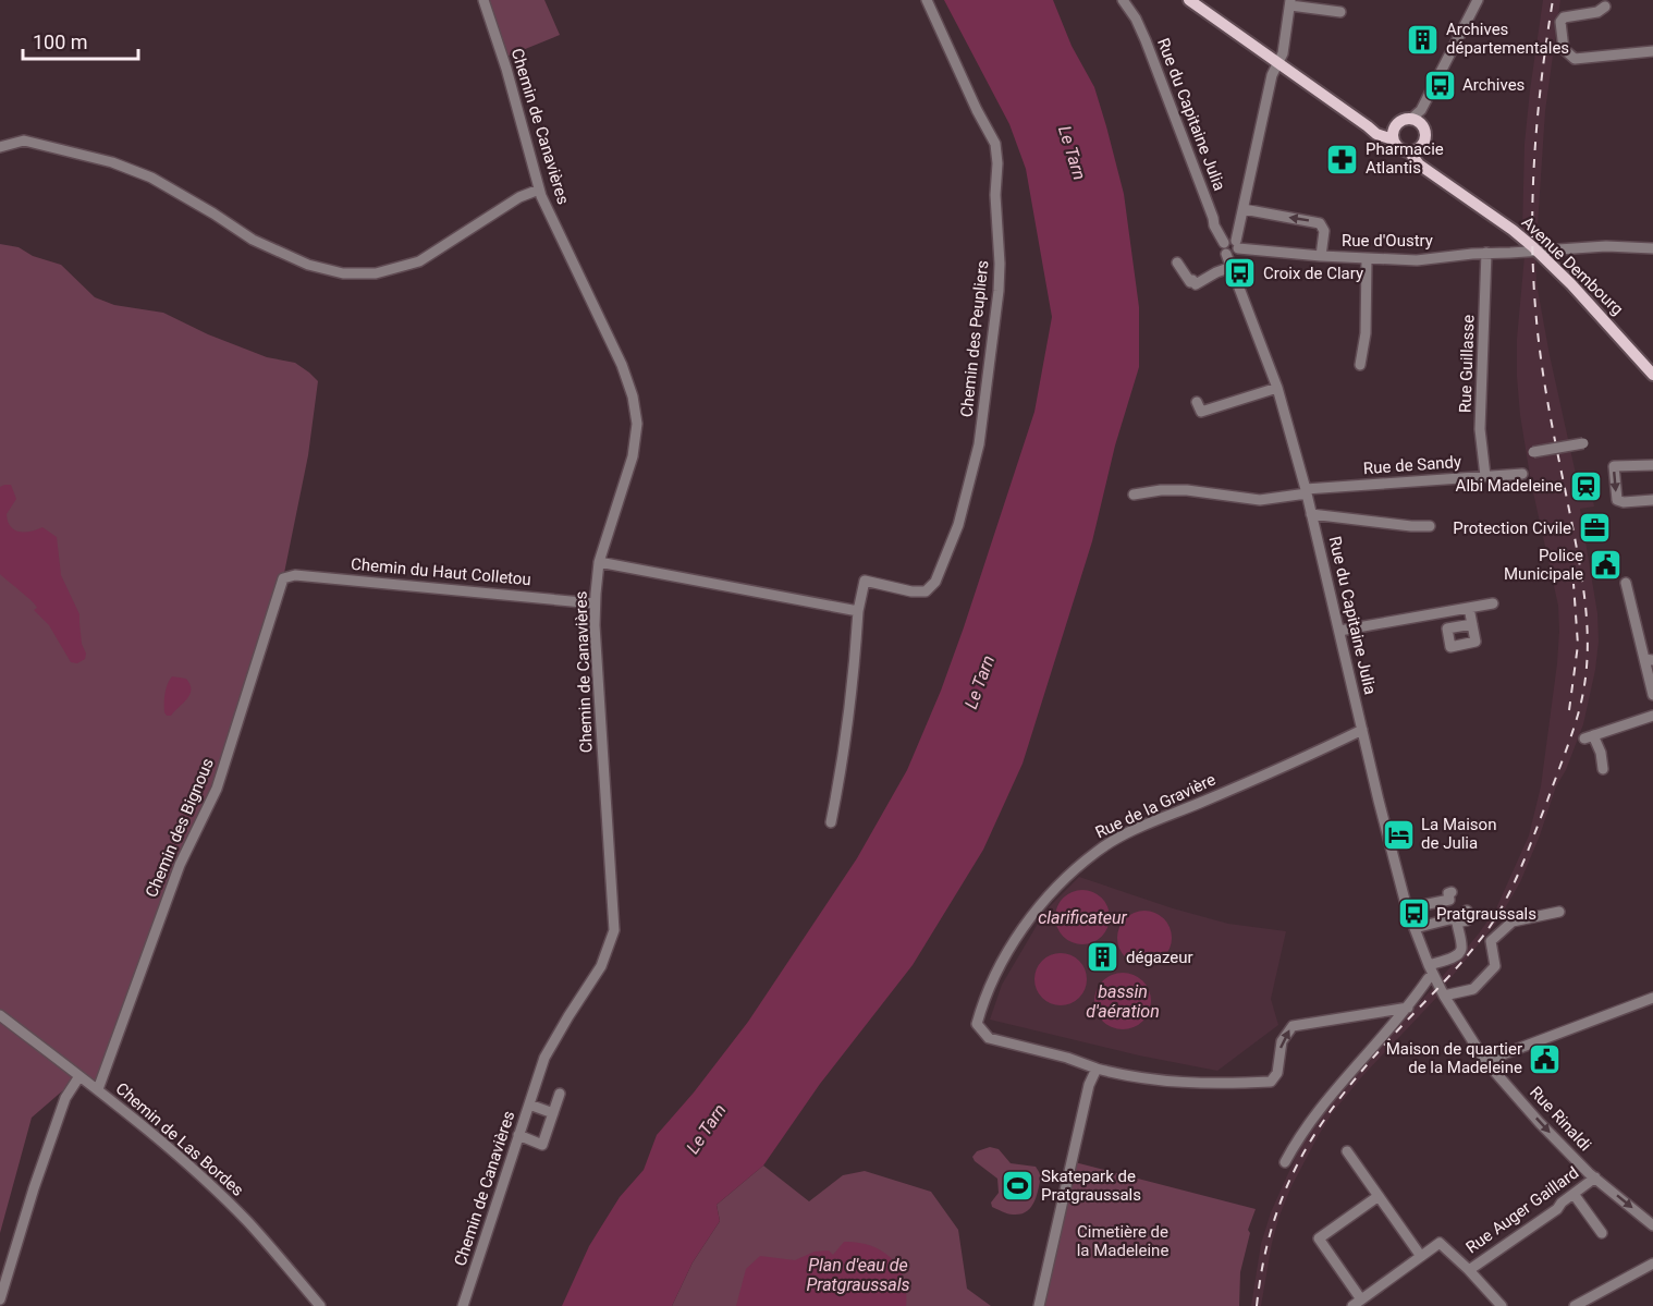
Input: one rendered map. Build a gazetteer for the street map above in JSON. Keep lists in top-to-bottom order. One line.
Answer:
{"streets":{"main road":["Avenue Dembourg"],"street":["Rue du Capitaine Julia","Chemin de Canavières","Rue d'Oustry","Chemin des Peupliers","Rue Guillasse","Rue de Sandy","Chemin du Haut Colletou","Rue de la Gravière","Chemin des Bignous","Rue Rinaldi","Chemin de Las Bordes","Rue Auger Gaillard"]},"crossings":[["Rue du Capitaine Julia","Rue d'Oustry"],["Rue du Capitaine Julia","Rue de Sandy"],["Rue du Capitaine Julia","Rue de la Gravière"],["Rue du Capitaine Julia","Rue Rinaldi"],["Chemin de Canavières","Chemin du Haut Colletou"],["Rue d'Oustry","Avenue Dembourg"],["Rue d'Oustry","Rue Guillasse"],["Rue Guillasse","Rue de Sandy"],["Chemin du Haut Colletou","Chemin des Bignous"],["Chemin des Bignous","Chemin de Las Bordes"],["Rue Rinaldi","Rue Auger Gaillard"]],"one_way":["Rue Rinaldi"],"water":["Le Tarn","clarificateur","bassin d'aération","Plan d'eau de Pratgraussals"],"parks":["Cimetière de la Madeleine"],"places":{"building":["Archives départementales","dégazeur"],"bus stop":["Archives","Croix de Clary","Pratgraussals"],"pharmacy":["Pharmacie Atlantis"],"station":["Albi Madeleine"],"office":["Protection Civile"],"public building":["Police Municipale","Maison de quartier de la Madeleine"],"hotel":["La Maison de Julia"],"sports":["Skatepark de Pratgraussals"]},"scale_bar":"100 m"}
